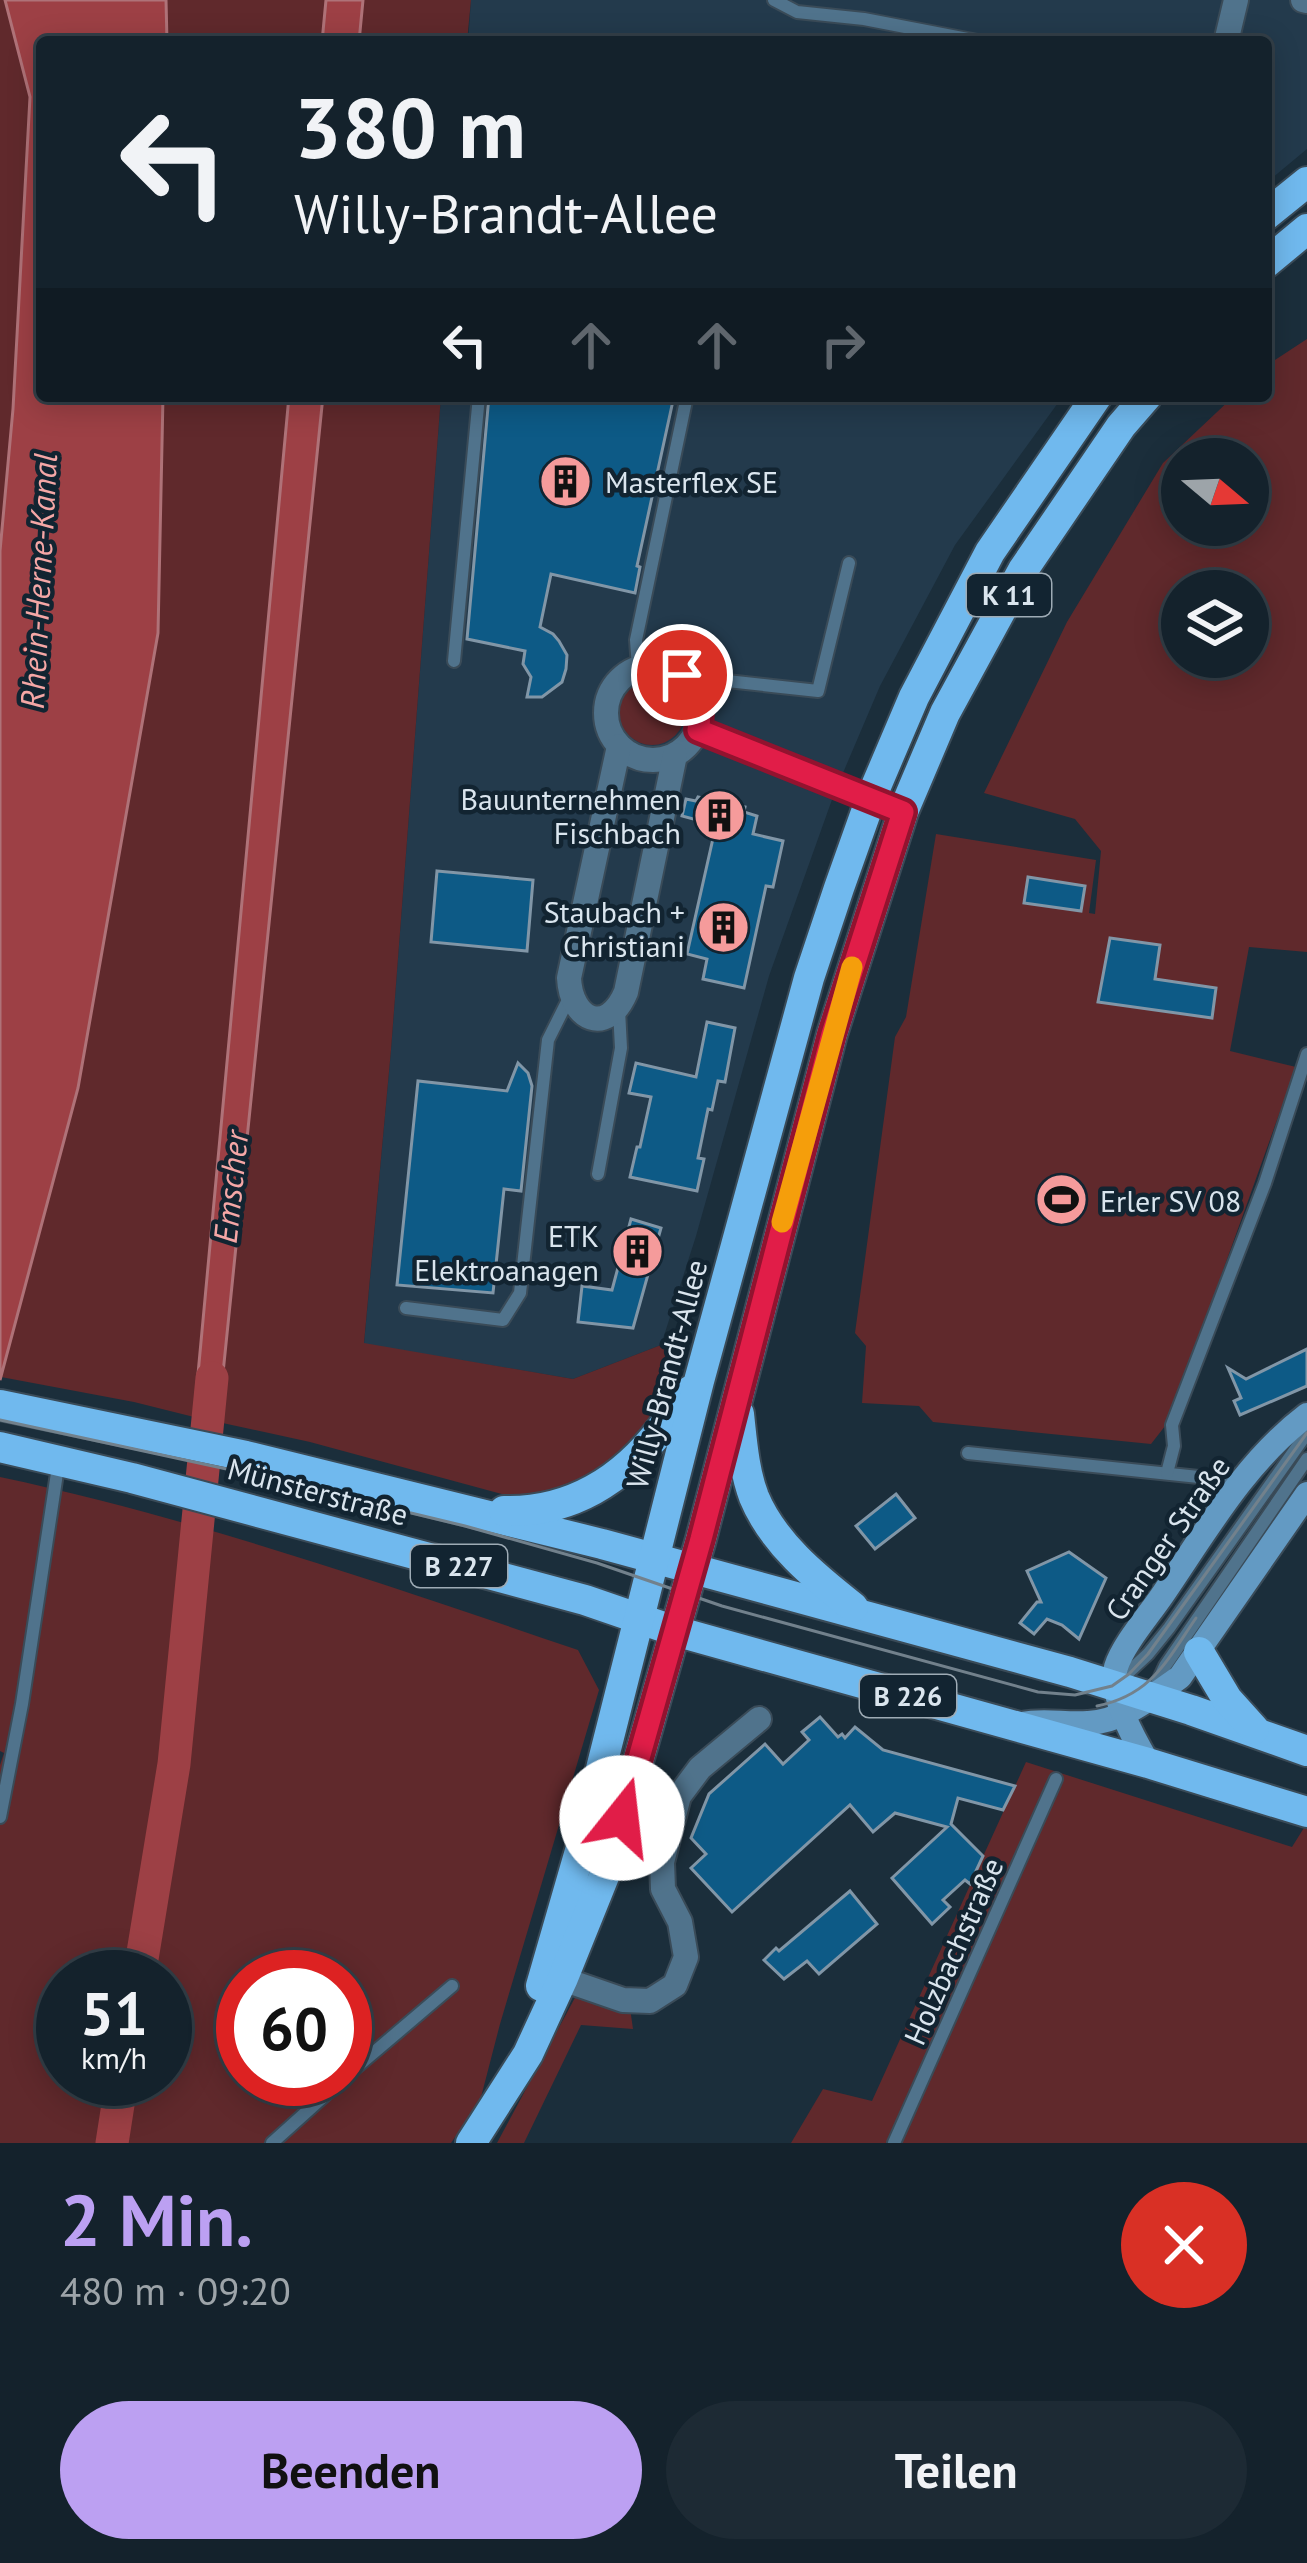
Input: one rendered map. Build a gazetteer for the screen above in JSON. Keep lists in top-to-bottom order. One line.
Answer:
{"streets":{"main road":["K 11","Willy-Brandt-Allee","Münsterstraße","Cranger Straße","B 227","B 226"],"lane":["Holzbachstraße"]},"crossings":[["Willy-Brandt-Allee","Münsterstraße"],["Münsterstraße","Cranger Straße"],["Münsterstraße","B 226"],["Cranger Straße","B 226"]],"water":["Rhein-Herne-Kanal","Emscher"],"places":{"building":["Masterflex SE","Bauunternehmen Fischbach","Staubach + Christiani","ETK Elektroanagen"],"sports":["Erler SV 08"]},"north":"right","page":{"turn":["380 m","Willy-Brandt-Allee"],"speed":"51 km/h","limit":"60","heading":["2 Min.","480 m · 09:20"],"buttons":["Beenden","Teilen"]}}
